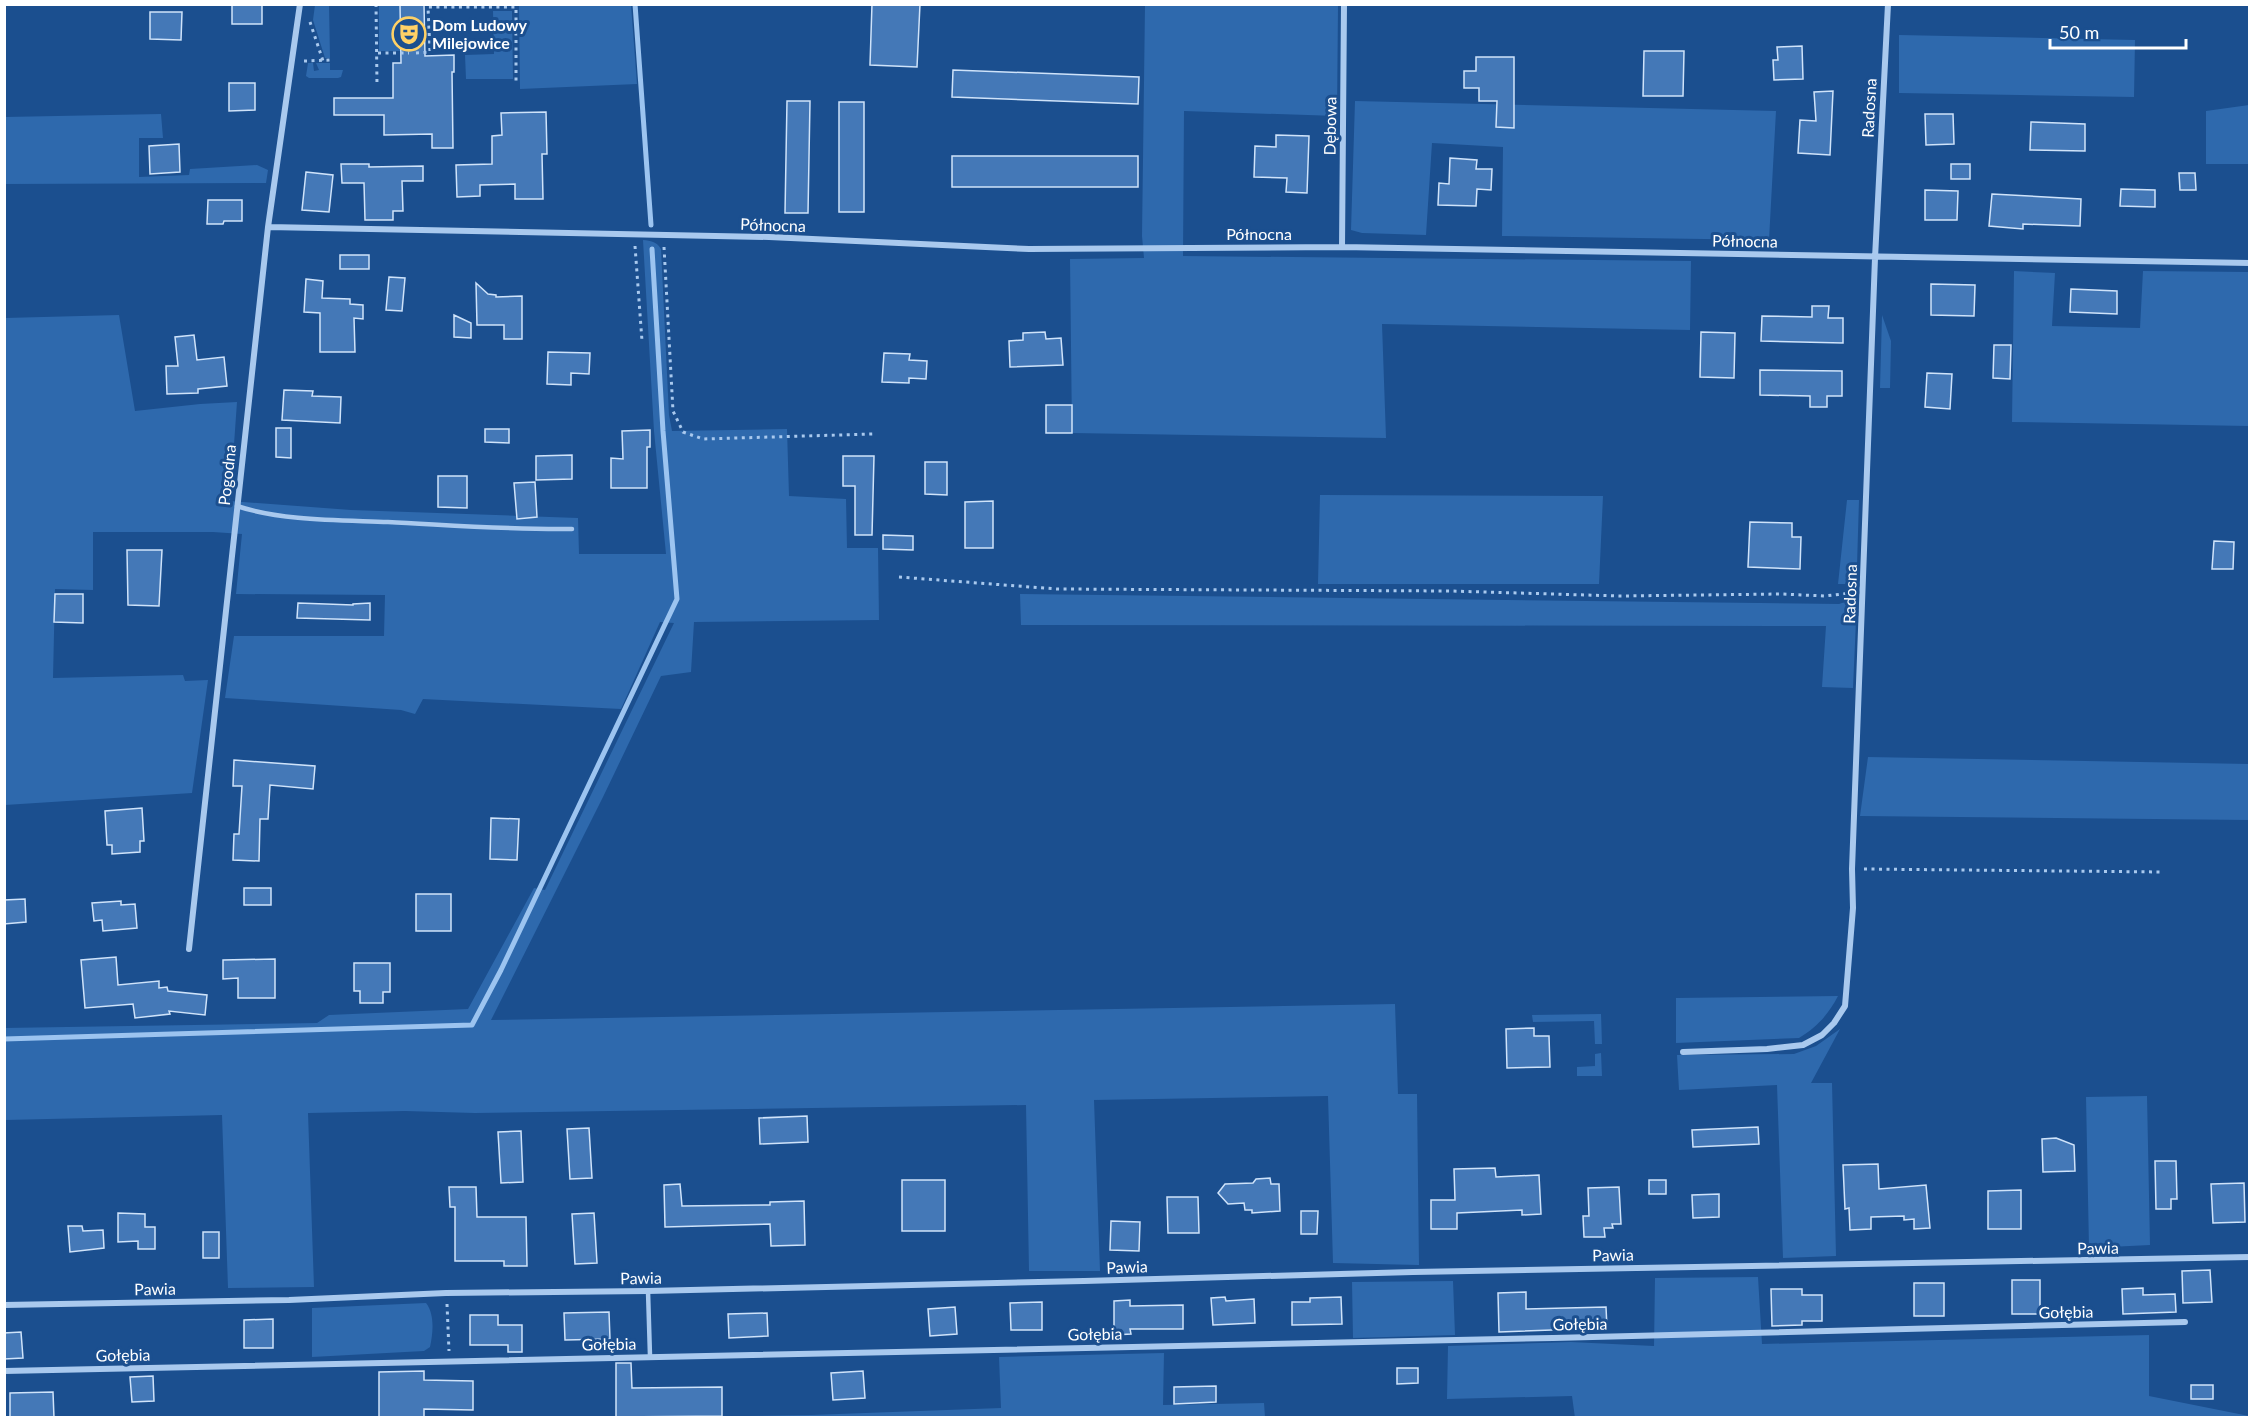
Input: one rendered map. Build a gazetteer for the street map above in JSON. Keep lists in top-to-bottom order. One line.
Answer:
{"streets":{"street":["Radosna","Dębowa","Północna","Pogodna","Pawia","Gołębia"]},"crossings":[["Radosna","Północna"],["Dębowa","Północna"],["Północna","Pogodna"]],"places":{"theatre":["Dom Ludowy Milejowice"]},"scale_bar":"50 m"}
